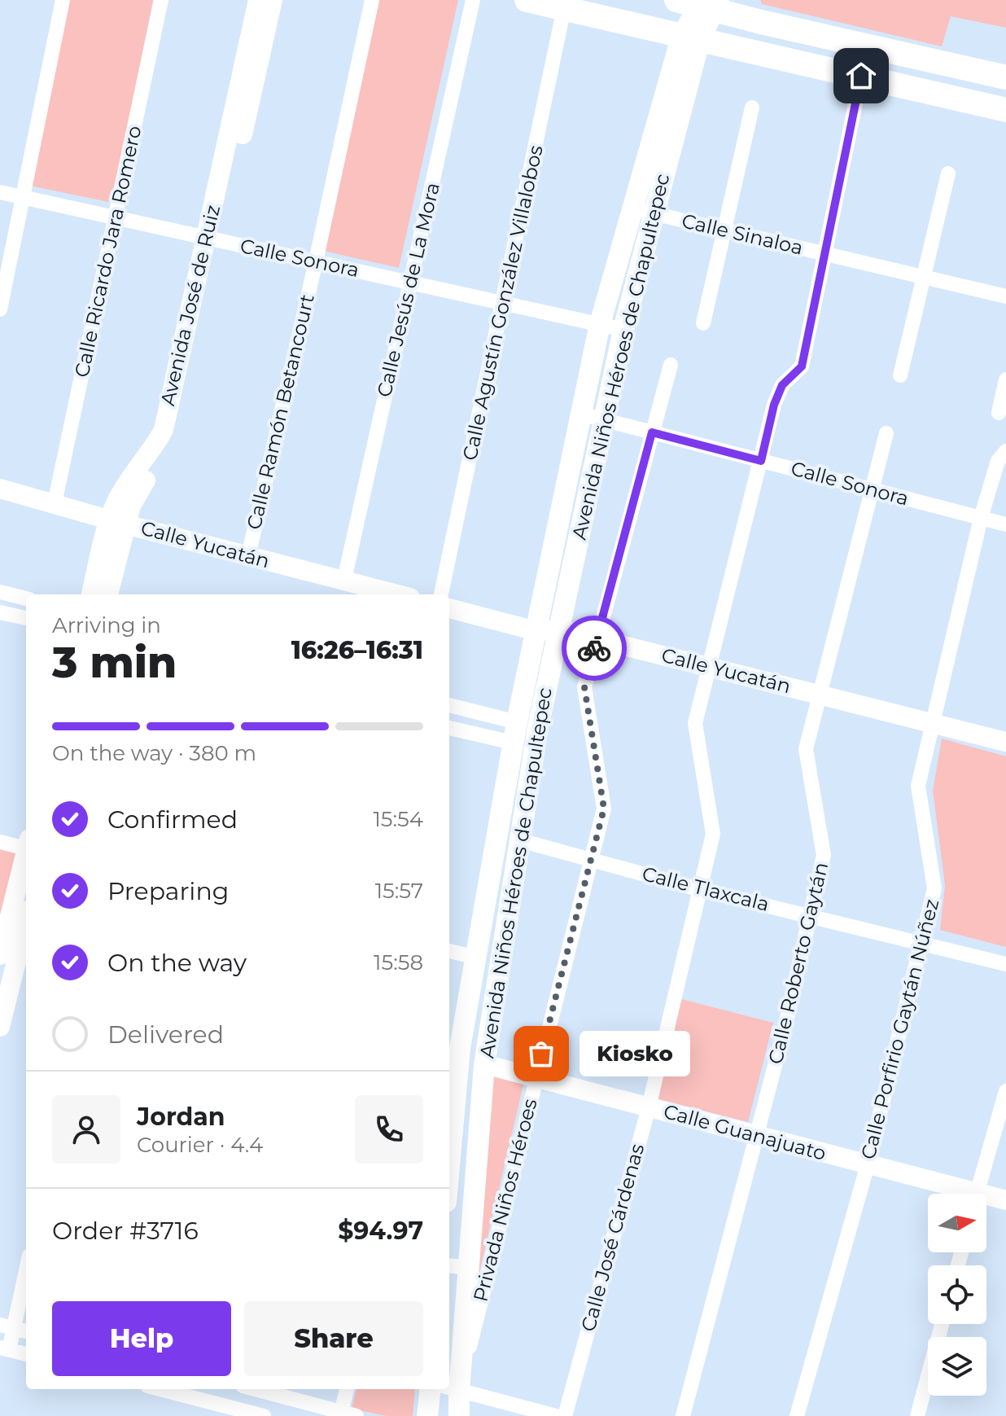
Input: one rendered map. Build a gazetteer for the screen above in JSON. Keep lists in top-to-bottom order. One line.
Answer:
{"streets":{"main road":["Avenida Niños Héroes de Chapultepec"],"street":["Calle Sinaloa","Calle Ricardo Jara Romero","Calle Sonora","Calle Jesús de La Mora","Calle Agustín González Villalobos","Avenida José de Ruiz","Calle Ramón Betancourt","Calle Yucatán","Calle Tlaxcala","Calle Roberto Gaytán","Calle Porfirio Gaytán Núñez","Calle Guanajuato","Privada Niños Héroes","Calle José Cárdenas"]},"crossings":[["Calle Sinaloa","Avenida Niños Héroes de Chapultepec"],["Calle Sinaloa","Calle José Cárdenas"],["Calle Ricardo Jara Romero","Calle Sonora"],["Calle Ricardo Jara Romero","Calle Yucatán"],["Calle Sonora","Calle Jesús de La Mora"],["Calle Sonora","Calle Agustín González Villalobos"],["Calle Sonora","Avenida José de Ruiz"],["Calle Sonora","Avenida Niños Héroes de Chapultepec"],["Calle Sonora","Calle Ramón Betancourt"],["Calle Sonora","Calle Roberto Gaytán"],["Calle Sonora","Calle Porfirio Gaytán Núñez"],["Calle Sonora","Privada Niños Héroes"],["Calle Sonora","Calle José Cárdenas"],["Calle Jesús de La Mora","Calle Yucatán"],["Avenida José de Ruiz","Calle Yucatán"],["Avenida Niños Héroes de Chapultepec","Calle Yucatán"],["Avenida Niños Héroes de Chapultepec","Calle Tlaxcala"],["Avenida Niños Héroes de Chapultepec","Calle Guanajuato"],["Avenida Niños Héroes de Chapultepec","Privada Niños Héroes"],["Calle Ramón Betancourt","Calle Yucatán"],["Calle Yucatán","Calle Roberto Gaytán"],["Calle Yucatán","Calle Porfirio Gaytán Núñez"],["Calle Yucatán","Privada Niños Héroes"],["Calle Yucatán","Calle José Cárdenas"],["Calle Tlaxcala","Calle Roberto Gaytán"],["Calle Tlaxcala","Calle Porfirio Gaytán Núñez"],["Calle Tlaxcala","Privada Niños Héroes"],["Calle Tlaxcala","Calle José Cárdenas"],["Calle Roberto Gaytán","Calle Guanajuato"],["Calle Porfirio Gaytán Núñez","Calle Guanajuato"],["Calle Guanajuato","Privada Niños Héroes"],["Calle Guanajuato","Calle José Cárdenas"]],"places":["Kiosko"],"north":"right","page":{"heading":["3 min","Arriving in","16:26–16:31"],"panel":["Jordan","Courier · 4.4","Order #3716","$94.97"],"bar":"On the way · 380 m","list":[["Confirmed","15:54"],["Preparing","15:57"],["On the way","15:58"],"Delivered"],"bubble":"Kiosko","buttons":["Help","Share"]}}
